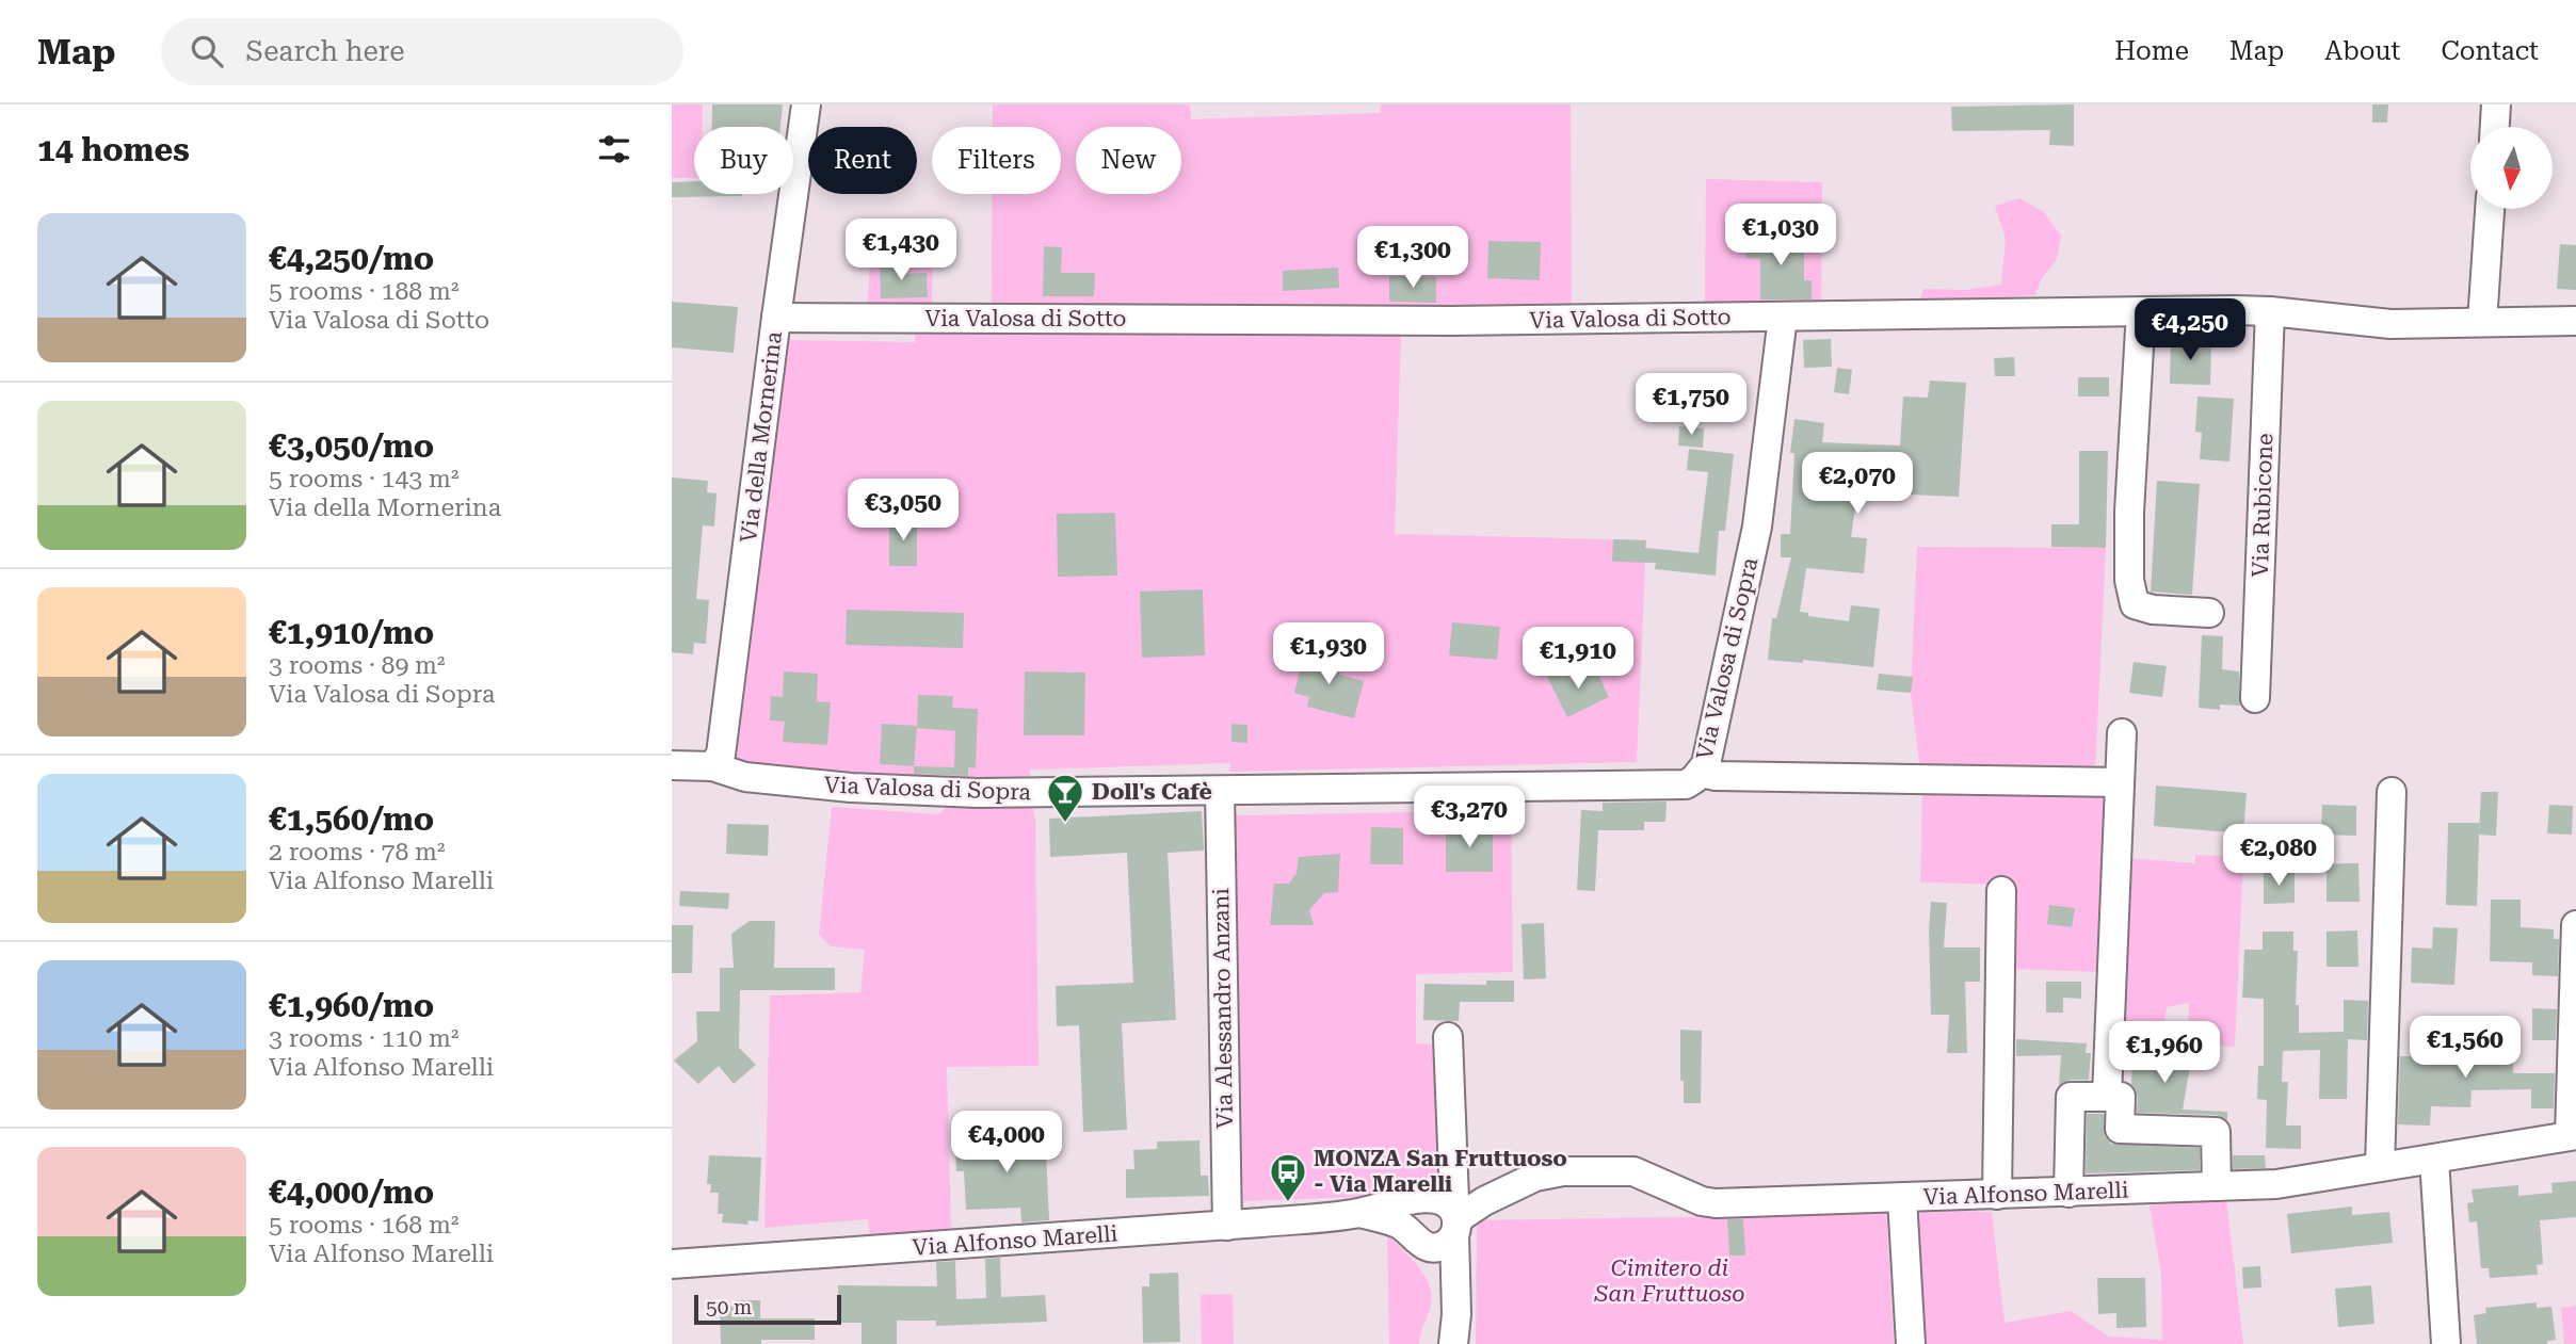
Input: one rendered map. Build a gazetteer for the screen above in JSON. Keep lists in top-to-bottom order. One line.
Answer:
{"streets":{"street":["Via Valosa di Sotto","Via della Mornerina","Via Rubicone","Via Valosa di Sopra","Via Alessandro Anzani","Via Alfonso Marelli"]},"crossings":[["Via Valosa di Sotto","Via della Mornerina"],["Via Valosa di Sotto","Via Rubicone"],["Via Valosa di Sotto","Via Valosa di Sopra"],["Via della Mornerina","Via Valosa di Sopra"],["Via Valosa di Sopra","Via Alessandro Anzani"],["Via Alessandro Anzani","Via Alfonso Marelli"]],"parks":["Cimitero di San Fruttuoso"],"places":{"bar":["Doll's Cafè"],"bus stop":["MONZA San Fruttuoso - Via Marelli"]},"scale_bar":"50 m","north":"bottom","page":{"header":"Map","search":"Search here","nav":["Home","Map","About","Contact"],"heading":"14 homes","chip":["Buy","Rent","Filters","New"],"list":[{"name":"€4,250/mo","note":"5 rooms · 188 m² · Via Valosa di Sotto"},{"name":"€3,050/mo","note":"5 rooms · 143 m² · Via della Mornerina"},{"name":"€1,910/mo","note":"3 rooms · 89 m² · Via Valosa di Sopra"},{"name":"€1,560/mo","note":"2 rooms · 78 m² · Via Alfonso Marelli"},{"name":"€1,960/mo","note":"3 rooms · 110 m² · Via Alfonso Marelli"},{"name":"€4,000/mo","note":"5 rooms · 168 m² · Via Alfonso Marelli"}],"price":["€1,030","€1,430","€1,300","€4,250","€1,750","€2,070","€3,050","€1,930","€1,910","€3,270","€2,080","€1,560","€1,960","€4,000"],"scale":"50 m"}}
